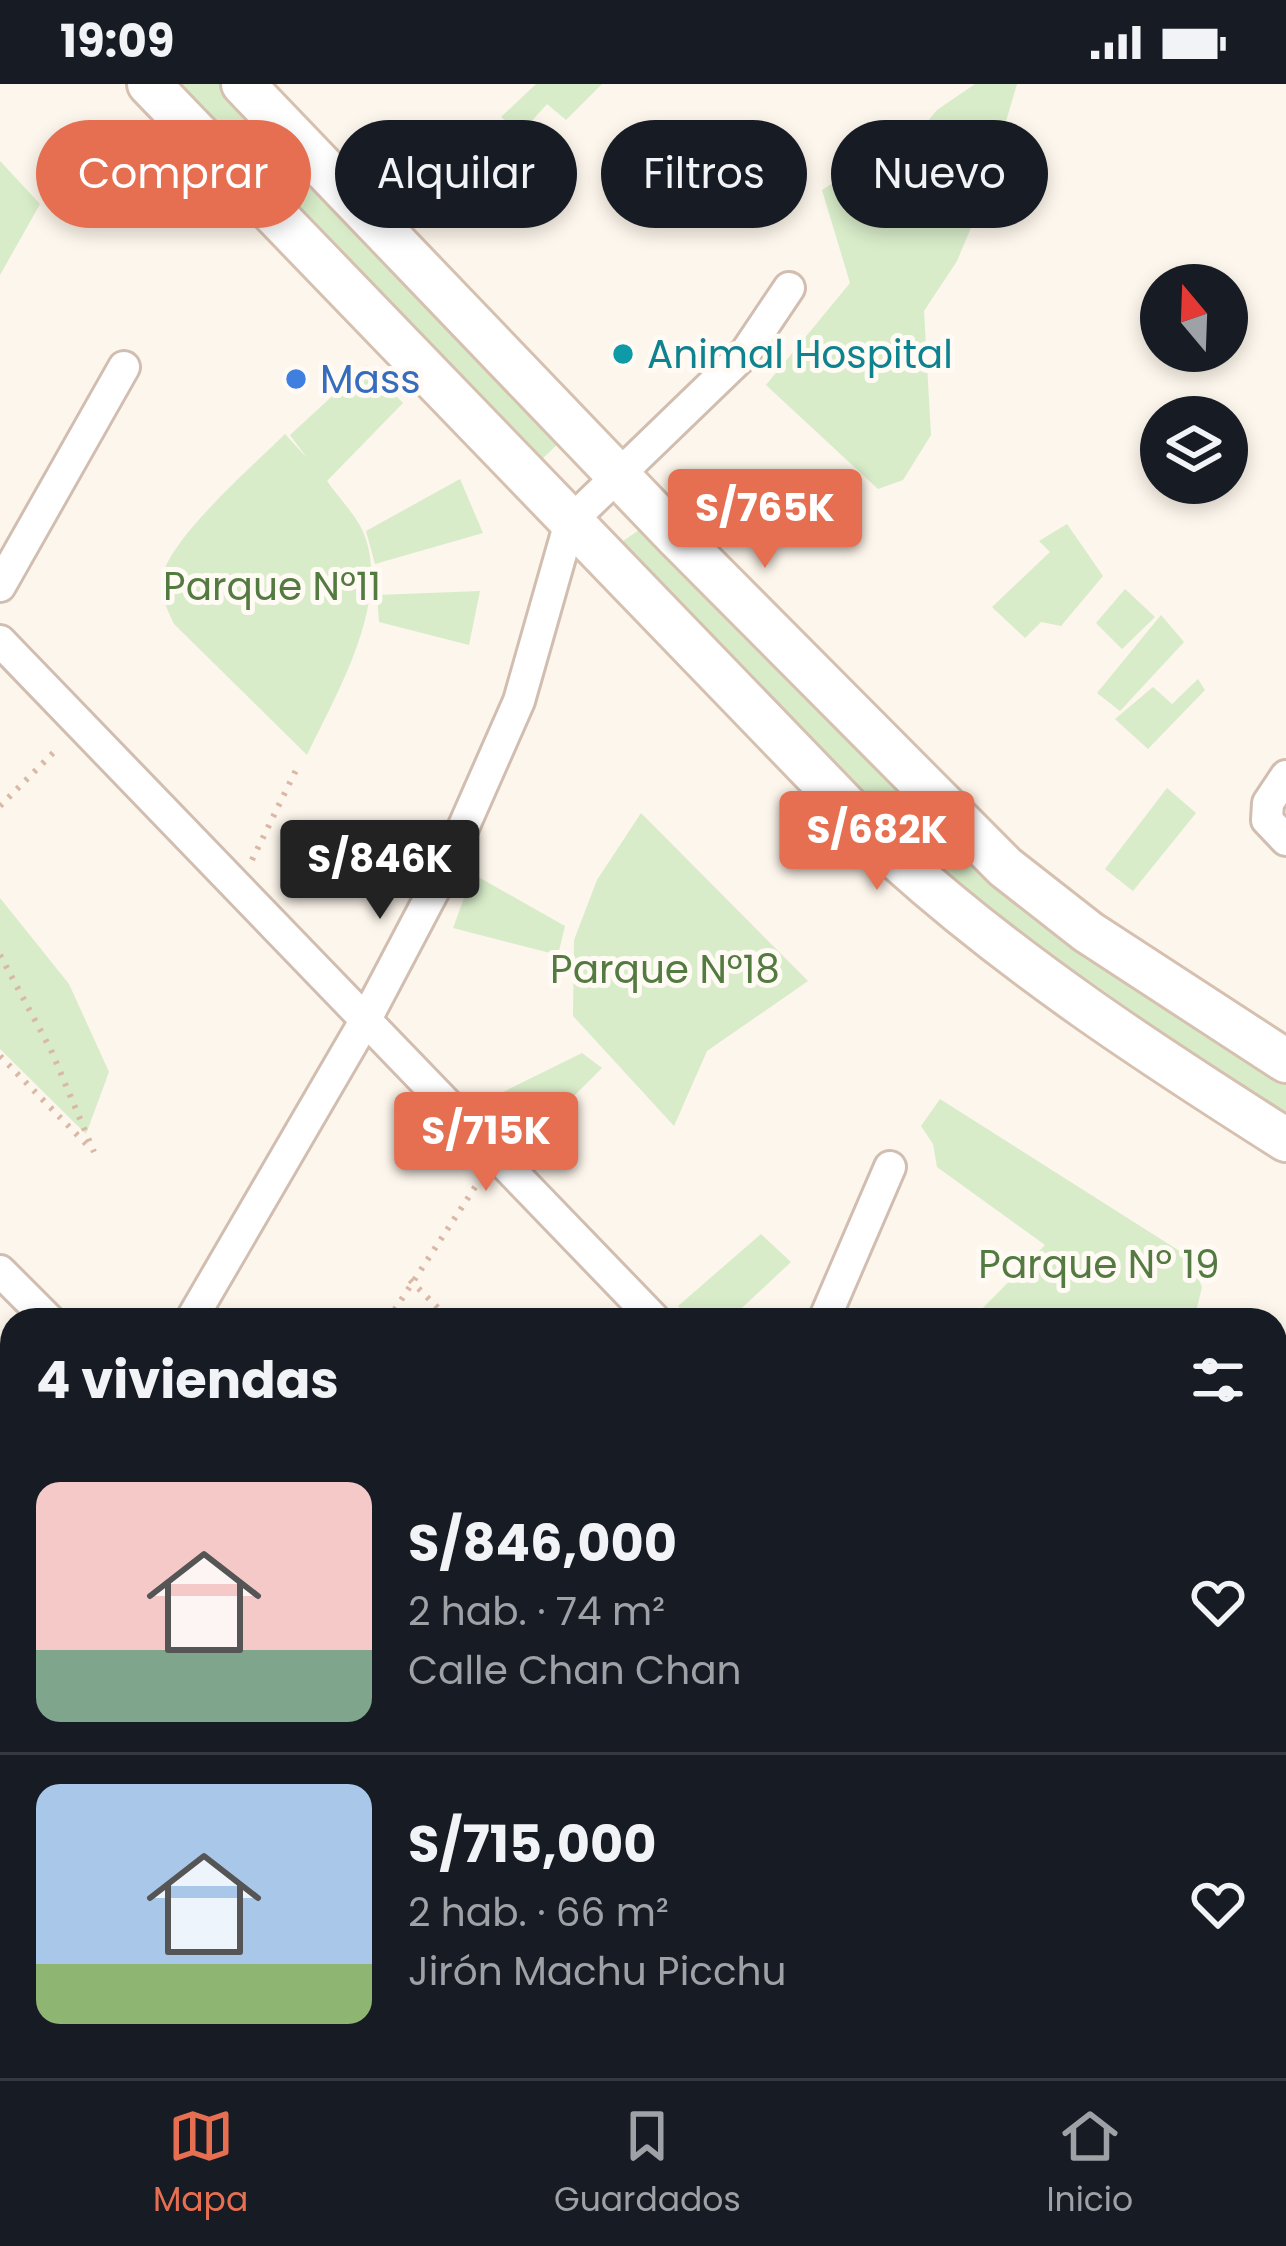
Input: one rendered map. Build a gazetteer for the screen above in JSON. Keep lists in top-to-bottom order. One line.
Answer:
{"parks":["Parque N°11","Parque N°18","Parque Nº 19"],"places":["Animal Hospital","Mass"],"north":"top","page":{"status":"19:09","chip":["Comprar","Alquilar","Filtros","Nuevo"],"price":["S/765K","S/682K","S/846K","S/715K"],"heading":"4 viviendas","list":[{"name":"S/846,000","note":"2 hab. · 74 m² · Calle Chan Chan"},{"name":"S/715,000","note":"2 hab. · 66 m² · Jirón Machu Picchu"}],"tabs":["Mapa","Guardados","Inicio"]}}
